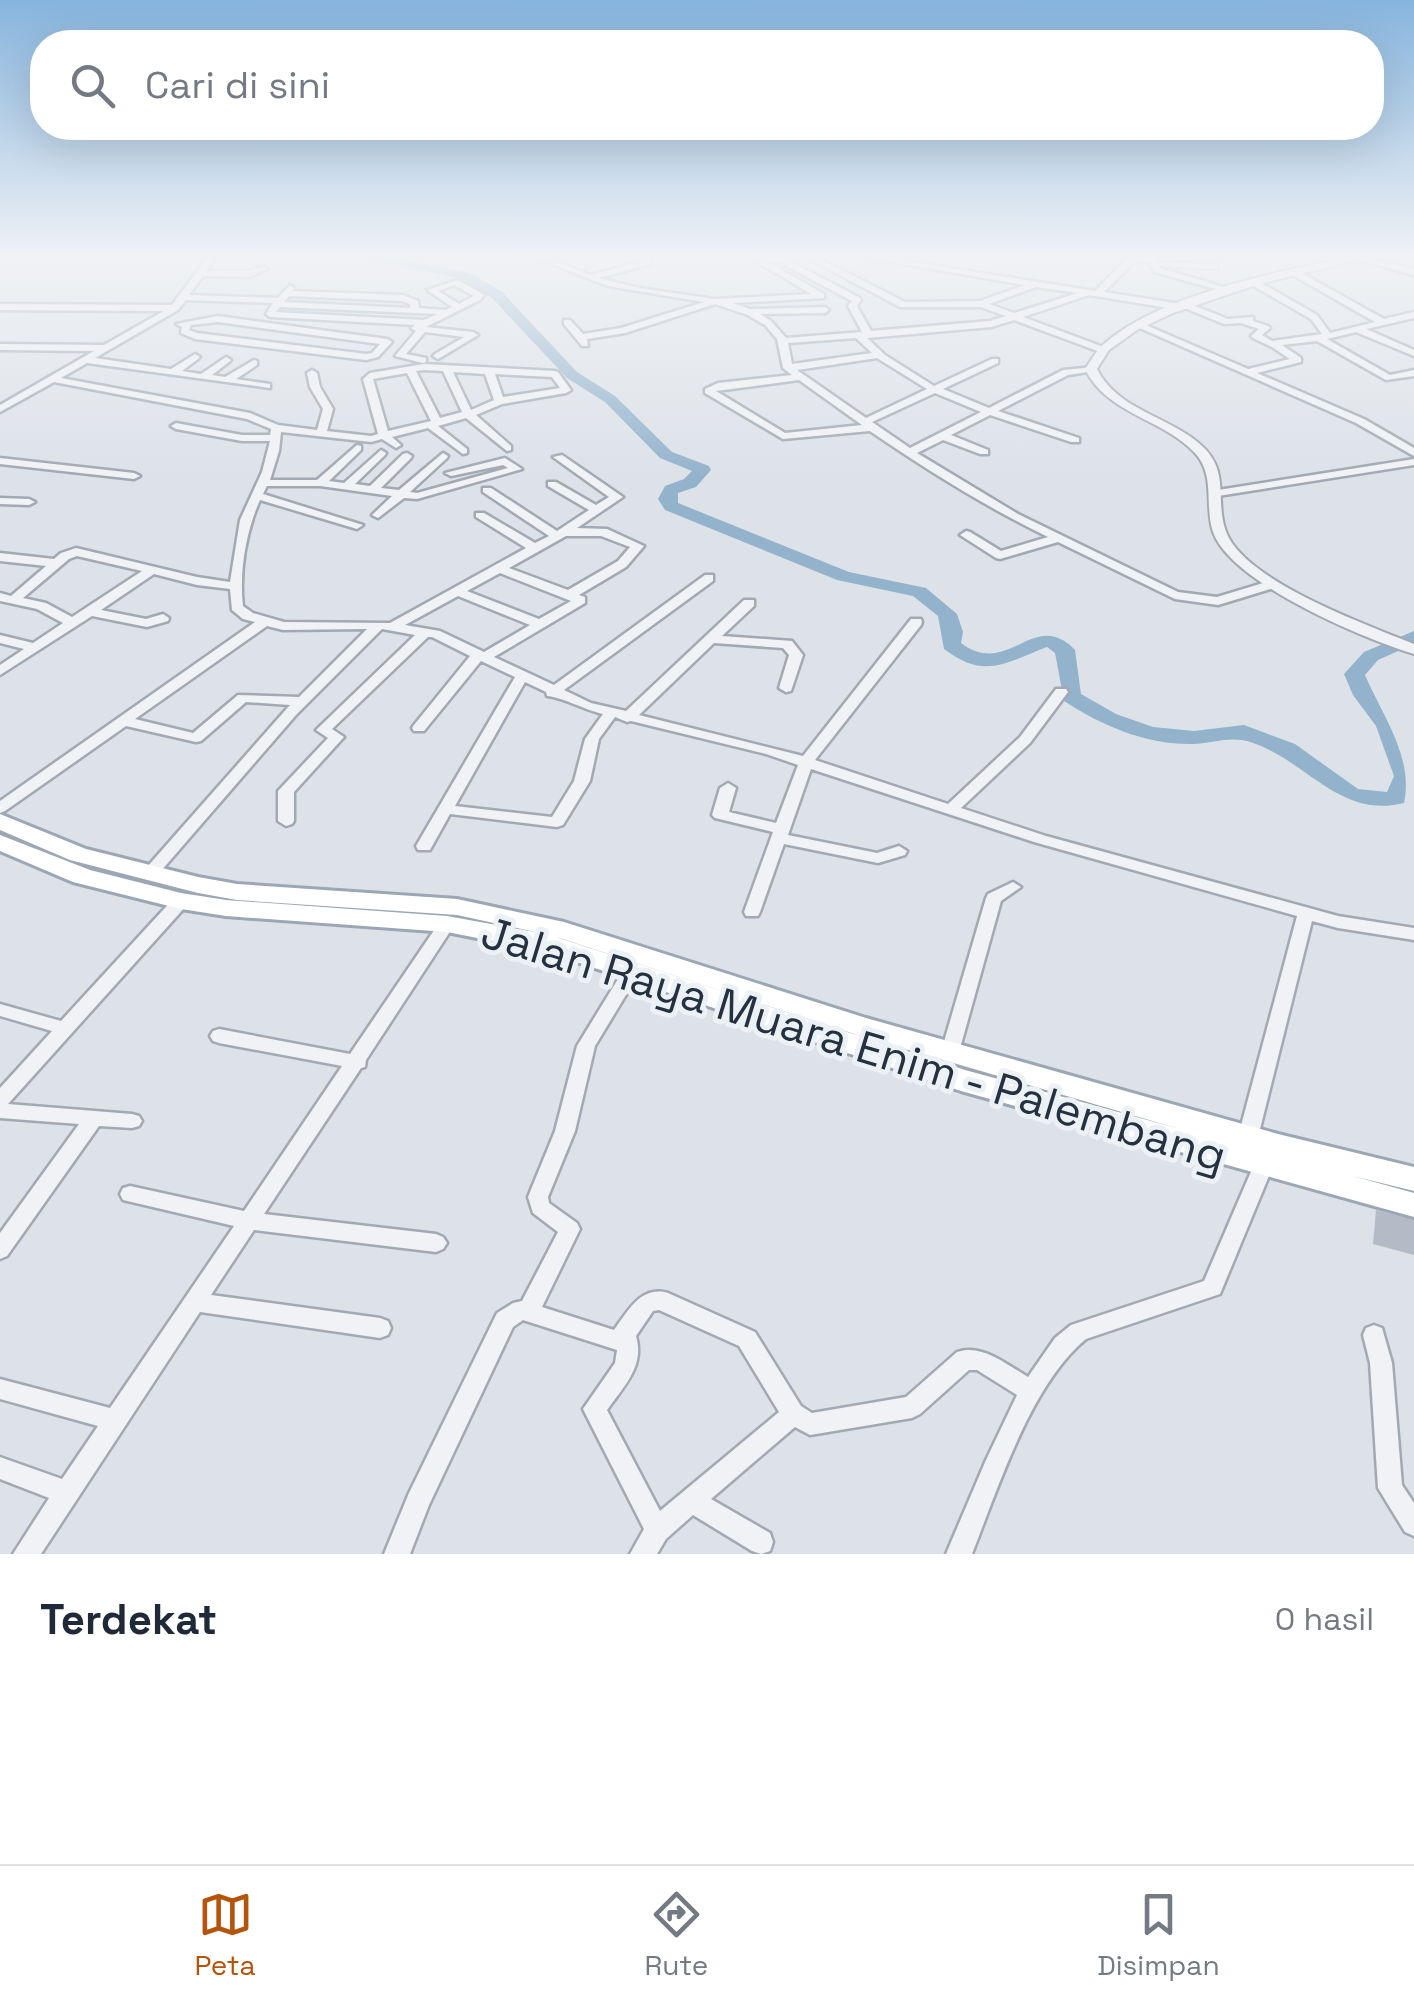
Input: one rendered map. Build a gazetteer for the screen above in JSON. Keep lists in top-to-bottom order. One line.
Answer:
{"streets":{"main road":["Jalan Raya Muara Enim - Palembang"]},"page":{"search":"Cari di sini","heading":["Terdekat","0 hasil"],"nav":["Peta","Rute","Disimpan"]}}
